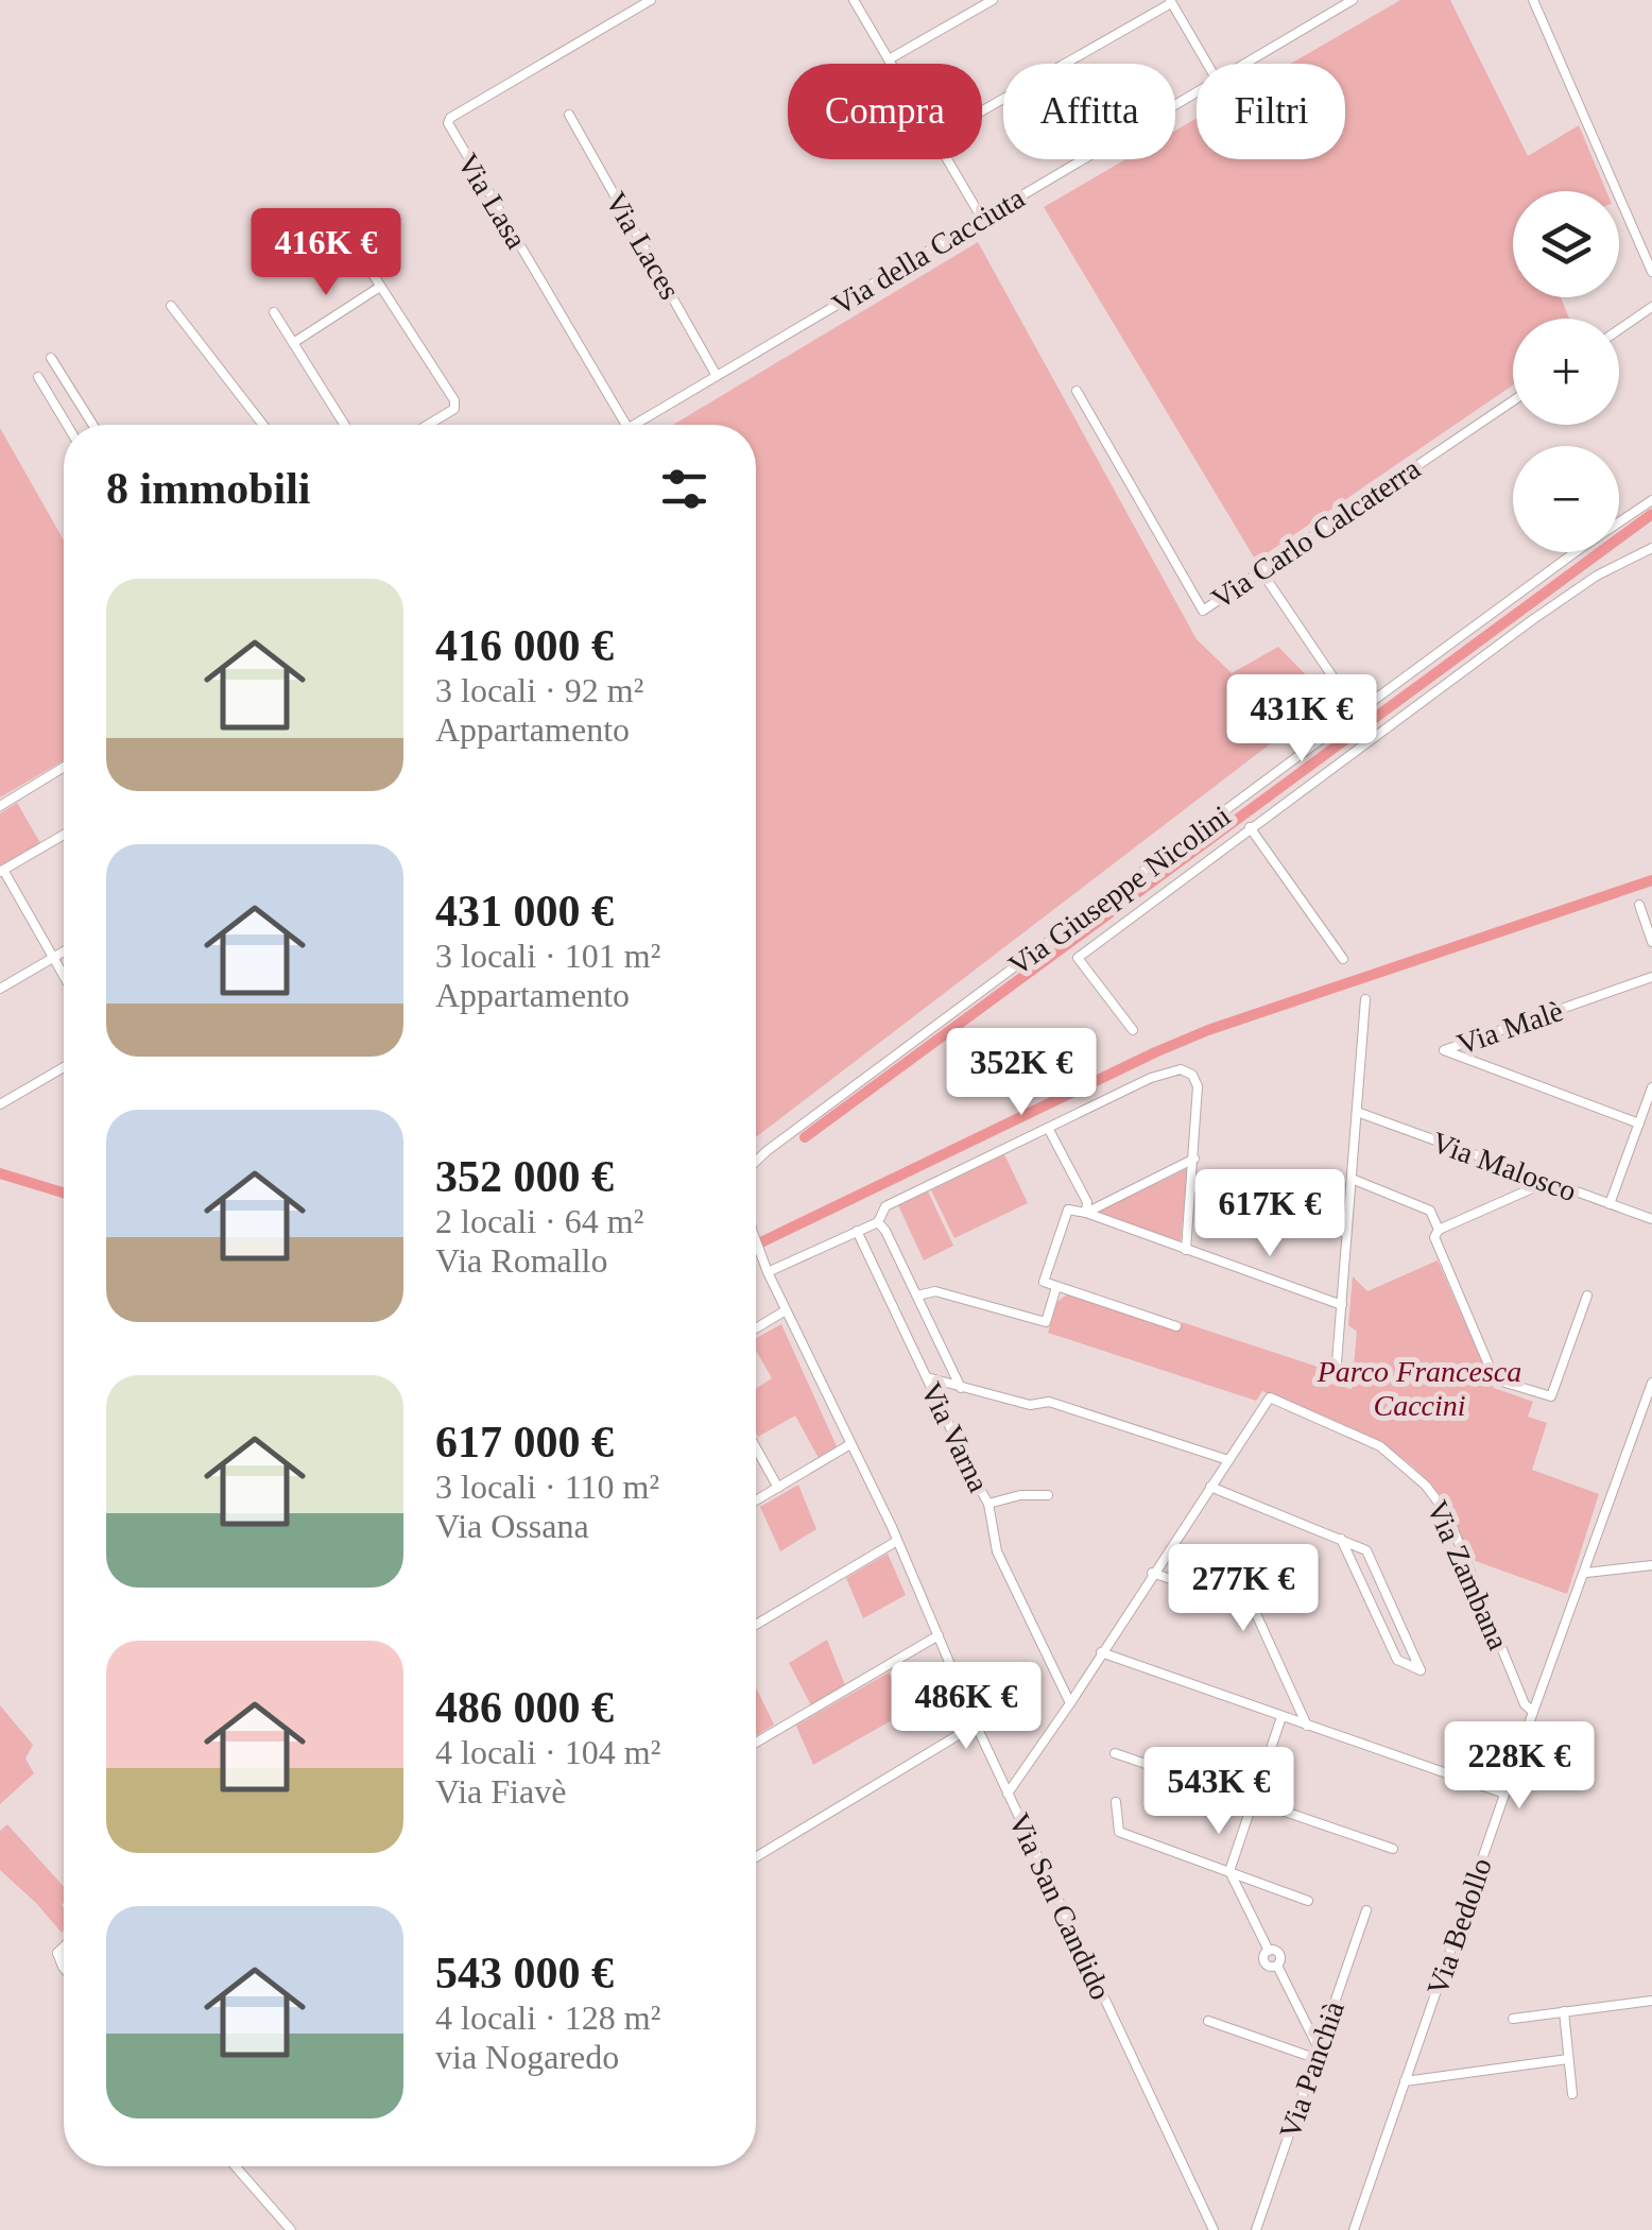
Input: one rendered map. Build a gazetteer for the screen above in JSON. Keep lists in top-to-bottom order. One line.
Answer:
{"streets":{"street":["Via Lasa","Via Laces","Via della Cacciuta","Via Carlo Calcaterra","Via Giuseppe Nicolini","Via Malè","Via Malosco","Via Varna","Via Zambana","Via San Candido","Via Bedollo","Via Panchià"]},"crossings":[["Via Laces","Via della Cacciuta"],["Via Zambana","Via Bedollo"]],"parks":["Parco Francesca Caccini"],"page":{"chip":["Compra","Affitta","Filtri"],"map_buttons":["+","−"],"price":["416K €","431K €","352K €","617K €","277K €","486K €","228K €","543K €"],"heading":"8 immobili","list":[{"name":"416 000 €","note":"3 locali · 92 m² · Appartamento"},{"name":"431 000 €","note":"3 locali · 101 m² · Appartamento"},{"name":"352 000 €","note":"2 locali · 64 m² · Via Romallo"},{"name":"617 000 €","note":"3 locali · 110 m² · Via Ossana"},{"name":"486 000 €","note":"4 locali · 104 m² · Via Fiavè"},{"name":"543 000 €","note":"4 locali · 128 m² · via Nogaredo"}]}}
